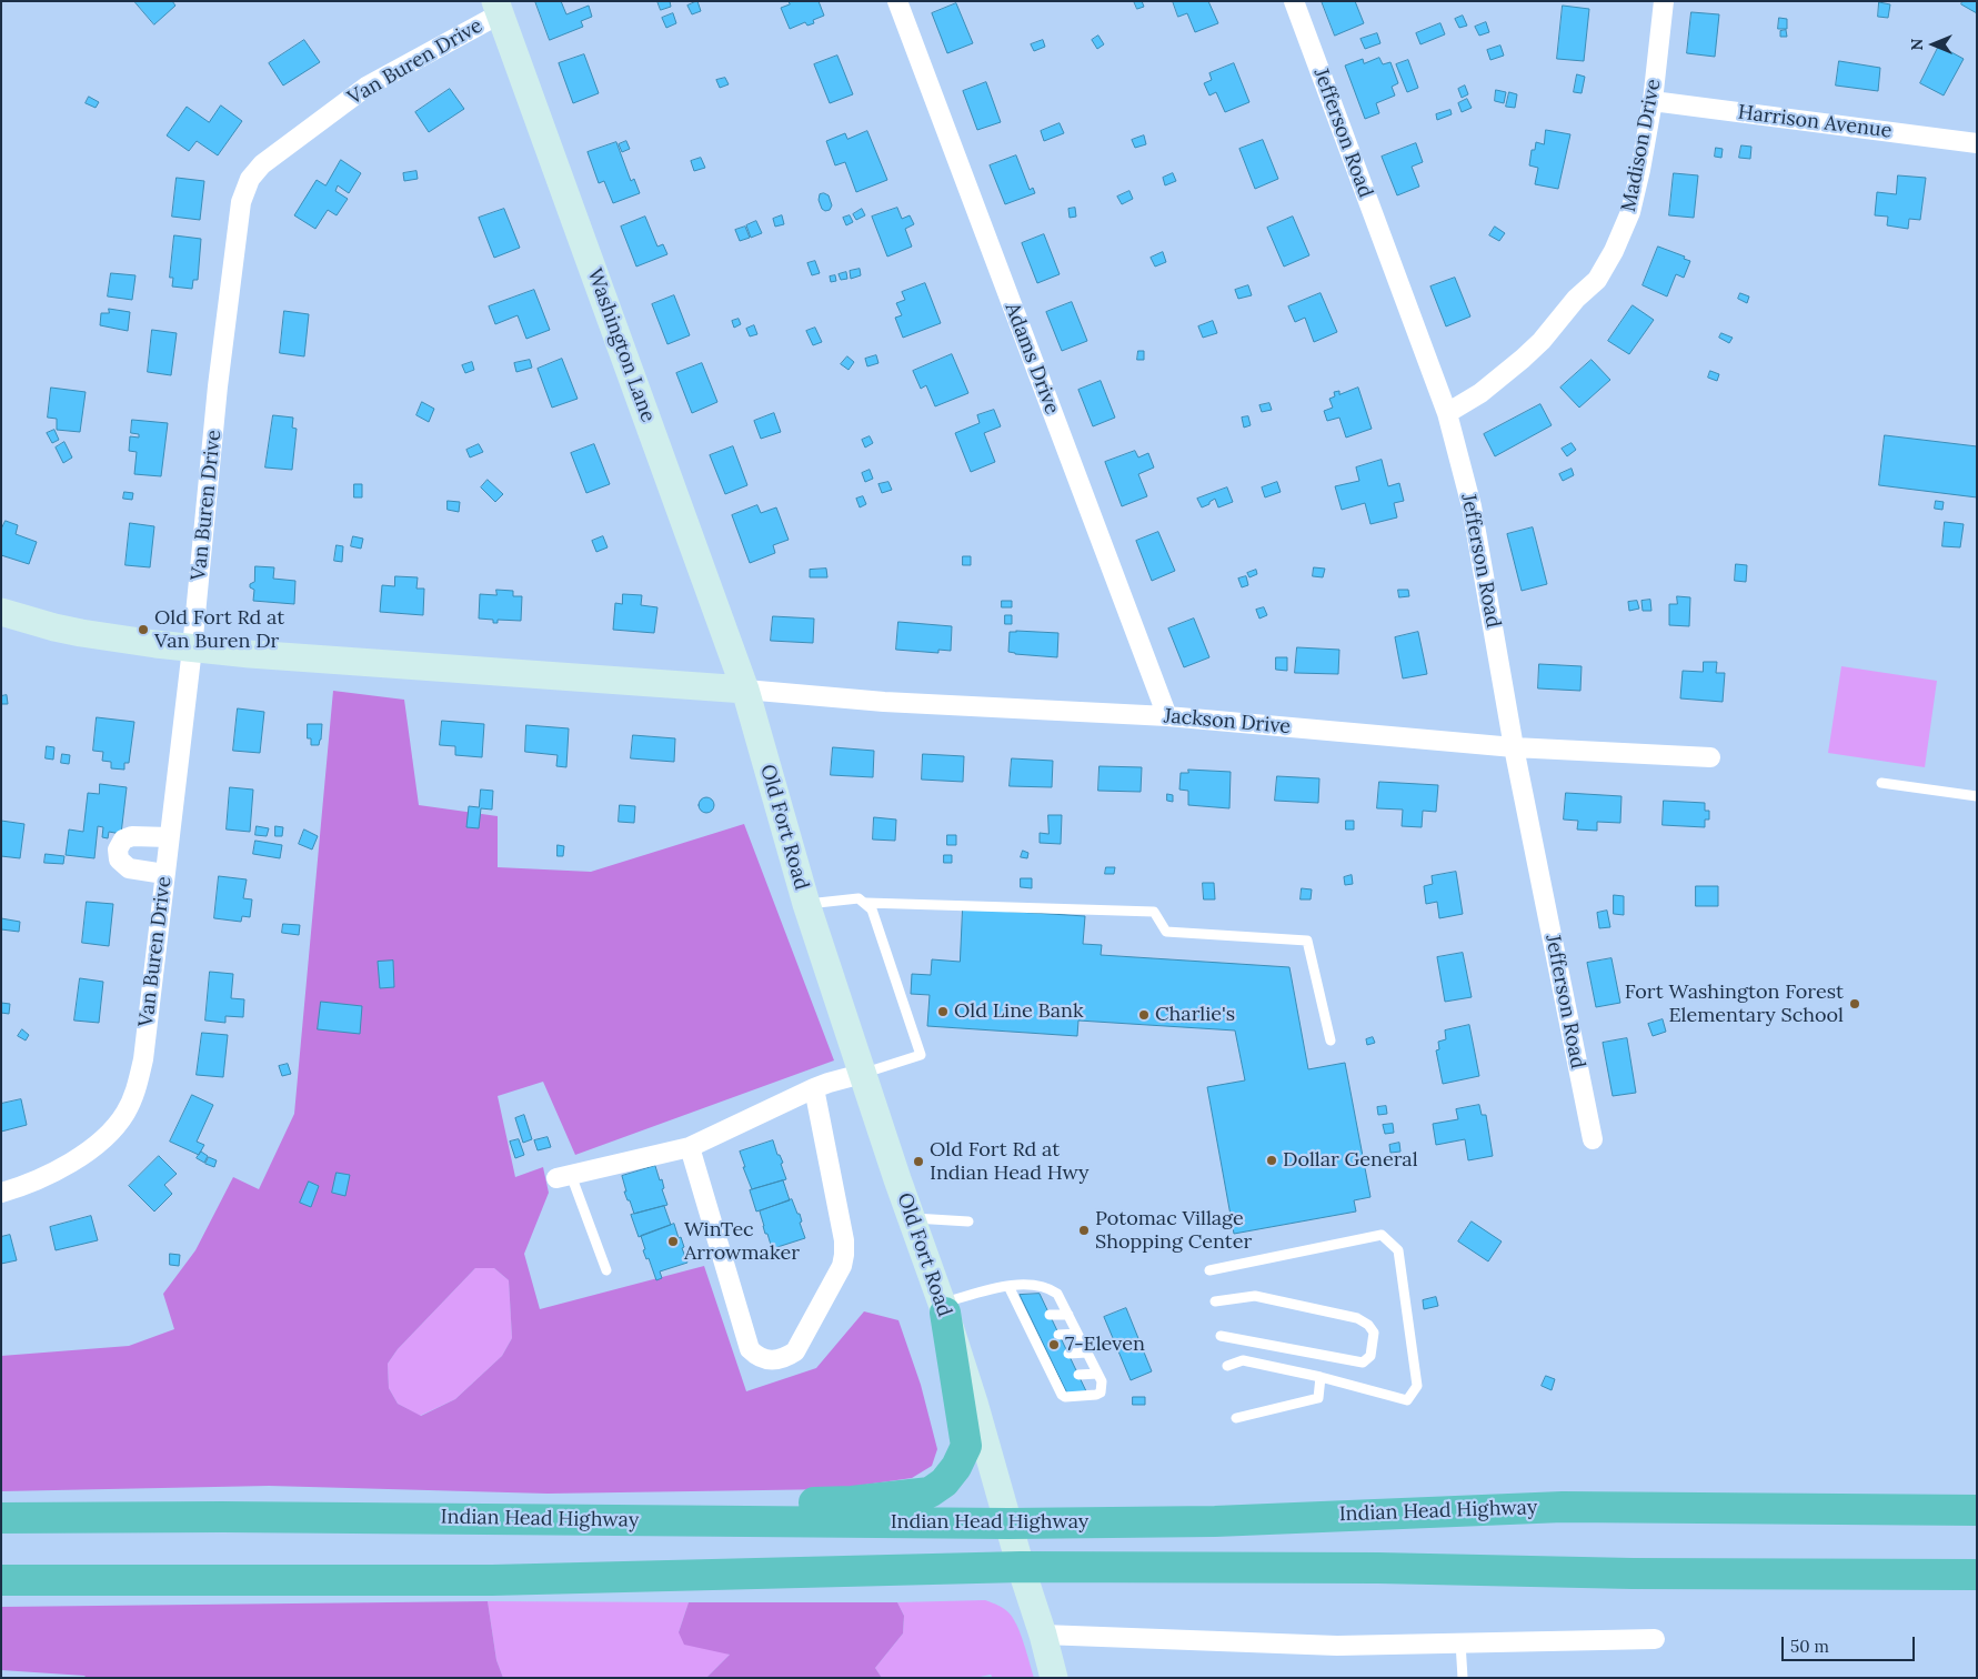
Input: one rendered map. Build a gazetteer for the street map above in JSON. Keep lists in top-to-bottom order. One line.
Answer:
{"streets":{"highway":["Indian Head Highway"],"main road":["Washington Lane","Old Fort Road"],"street":["Van Buren Drive","Harrison Avenue","Jefferson Road","Madison Drive","Adams Drive","Jackson Drive"]},"crossings":[["Van Buren Drive","Washington Lane"],["Harrison Avenue","Madison Drive"],["Jefferson Road","Madison Drive"],["Jefferson Road","Jackson Drive"],["Washington Lane","Jackson Drive"],["Washington Lane","Old Fort Road"],["Adams Drive","Jackson Drive"],["Jackson Drive","Old Fort Road"],["Old Fort Road","Indian Head Highway"]],"places":["Old Fort Rd at Van Buren Dr","Fort Washington Forest Elementary School","Old Line Bank","Charlie's","Dollar General","Old Fort Rd at Indian Head Hwy","Potomac Village Shopping Center","WinTec Arrowmaker","7-Eleven"],"scale_bar":"50 m","north":"left"}
